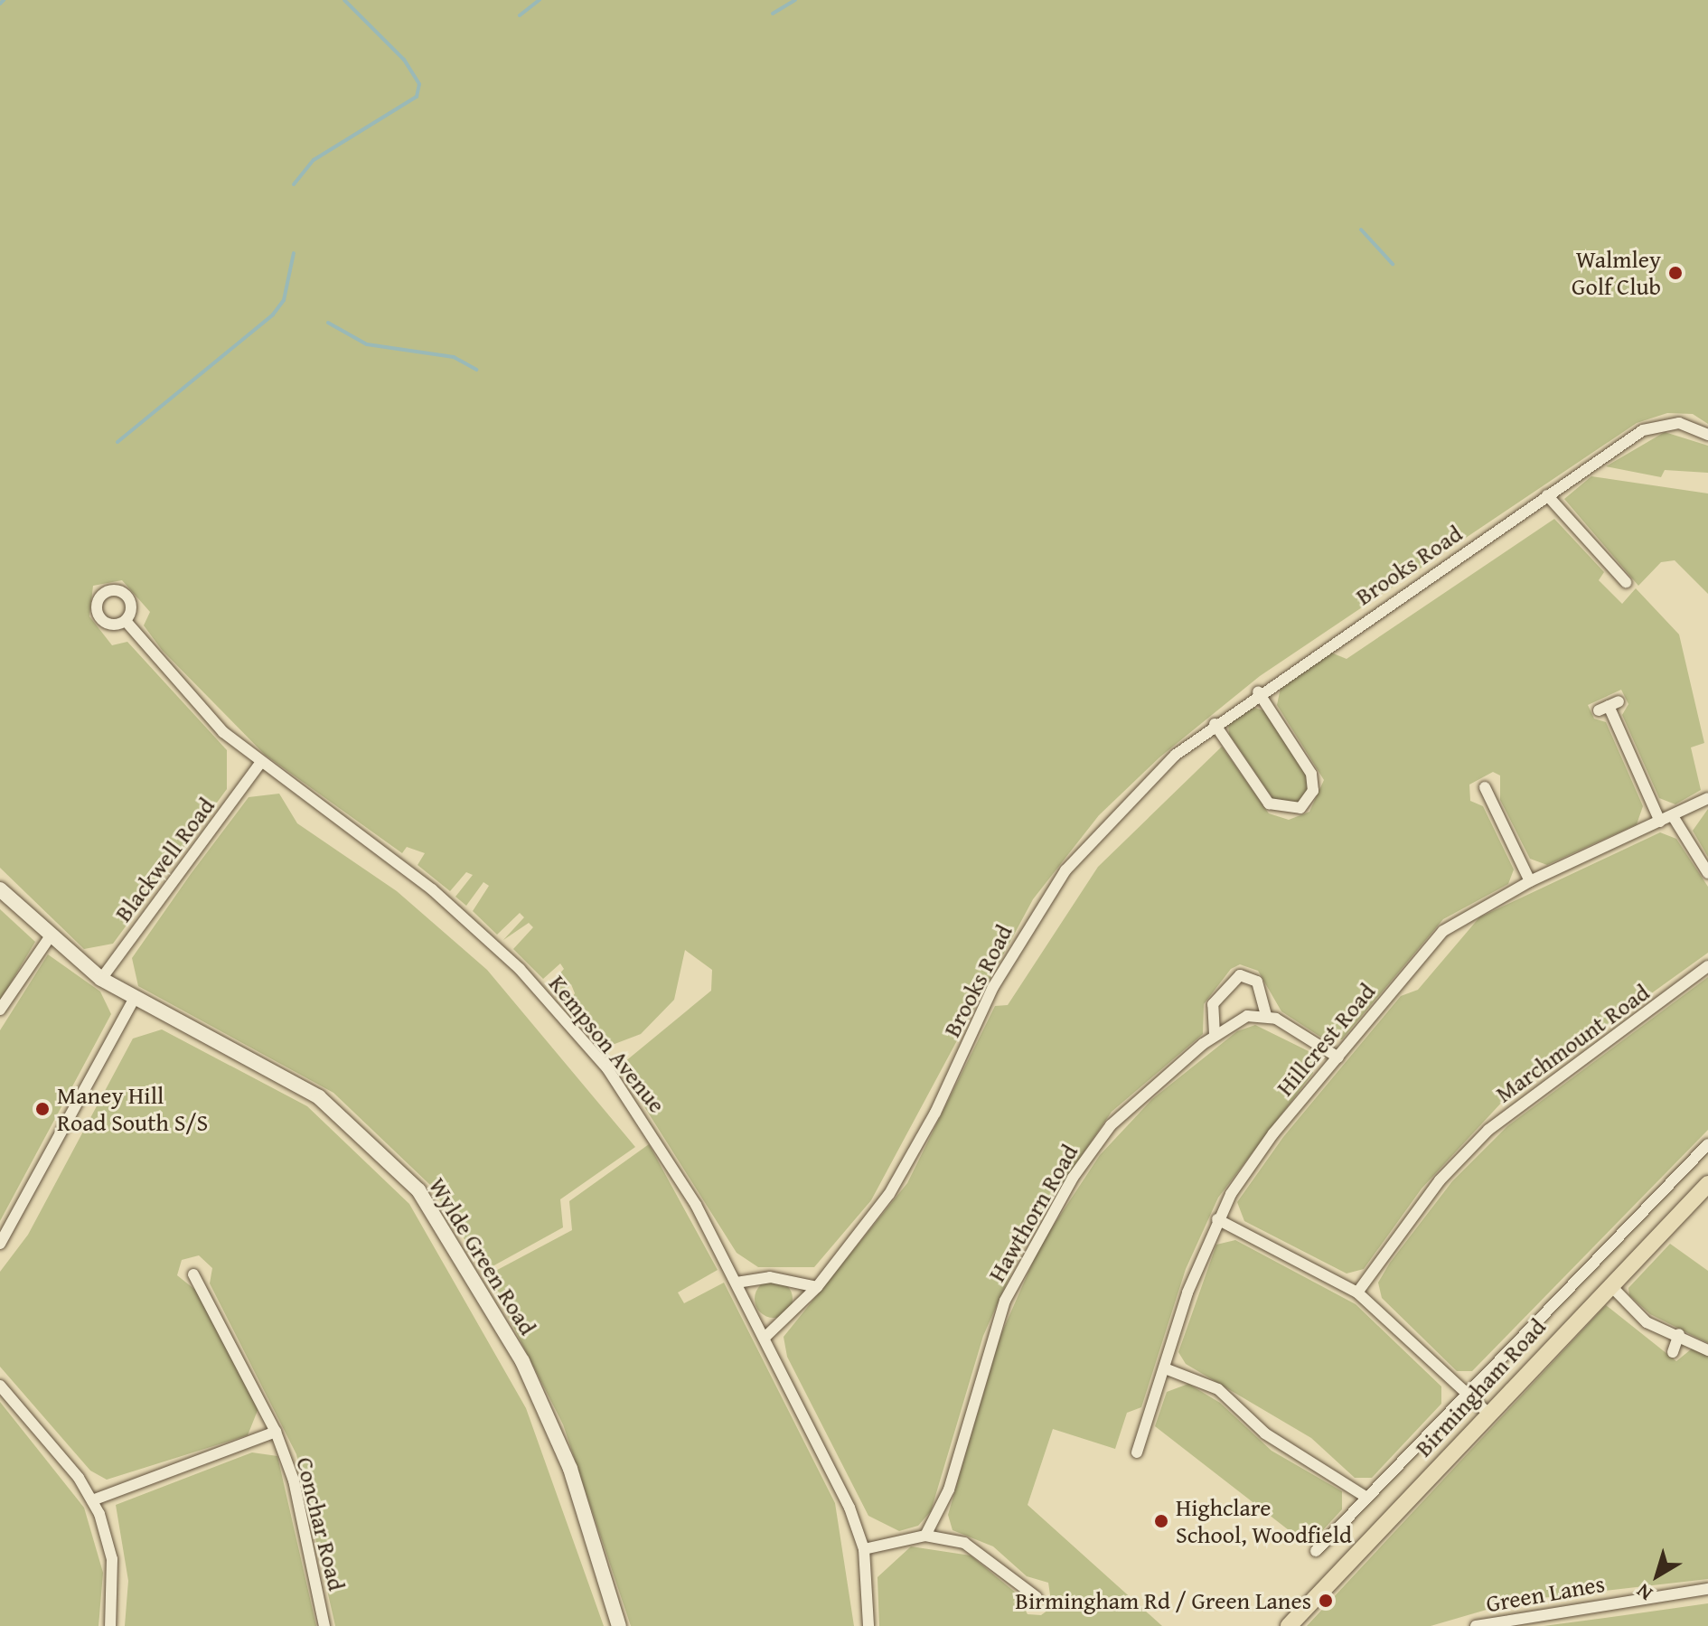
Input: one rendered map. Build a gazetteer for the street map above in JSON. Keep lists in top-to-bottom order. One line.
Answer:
{"streets":{"main road":["Birmingham Road"],"street":["Brooks Road","Blackwell Road","Hillcrest Road","Marchmount Road","Kempson Avenue","Hawthorn Road","Wylde Green Road","Conchar Road","Green Lanes"]},"crossings":[["Brooks Road","Kempson Avenue"],["Blackwell Road","Kempson Avenue"],["Blackwell Road","Wylde Green Road"]],"places":["Walmley Golf Club","Maney Hill Road South S/S","Highclare School, Woodfield","Birmingham Rd / Green Lanes"],"north":"bottom left"}
